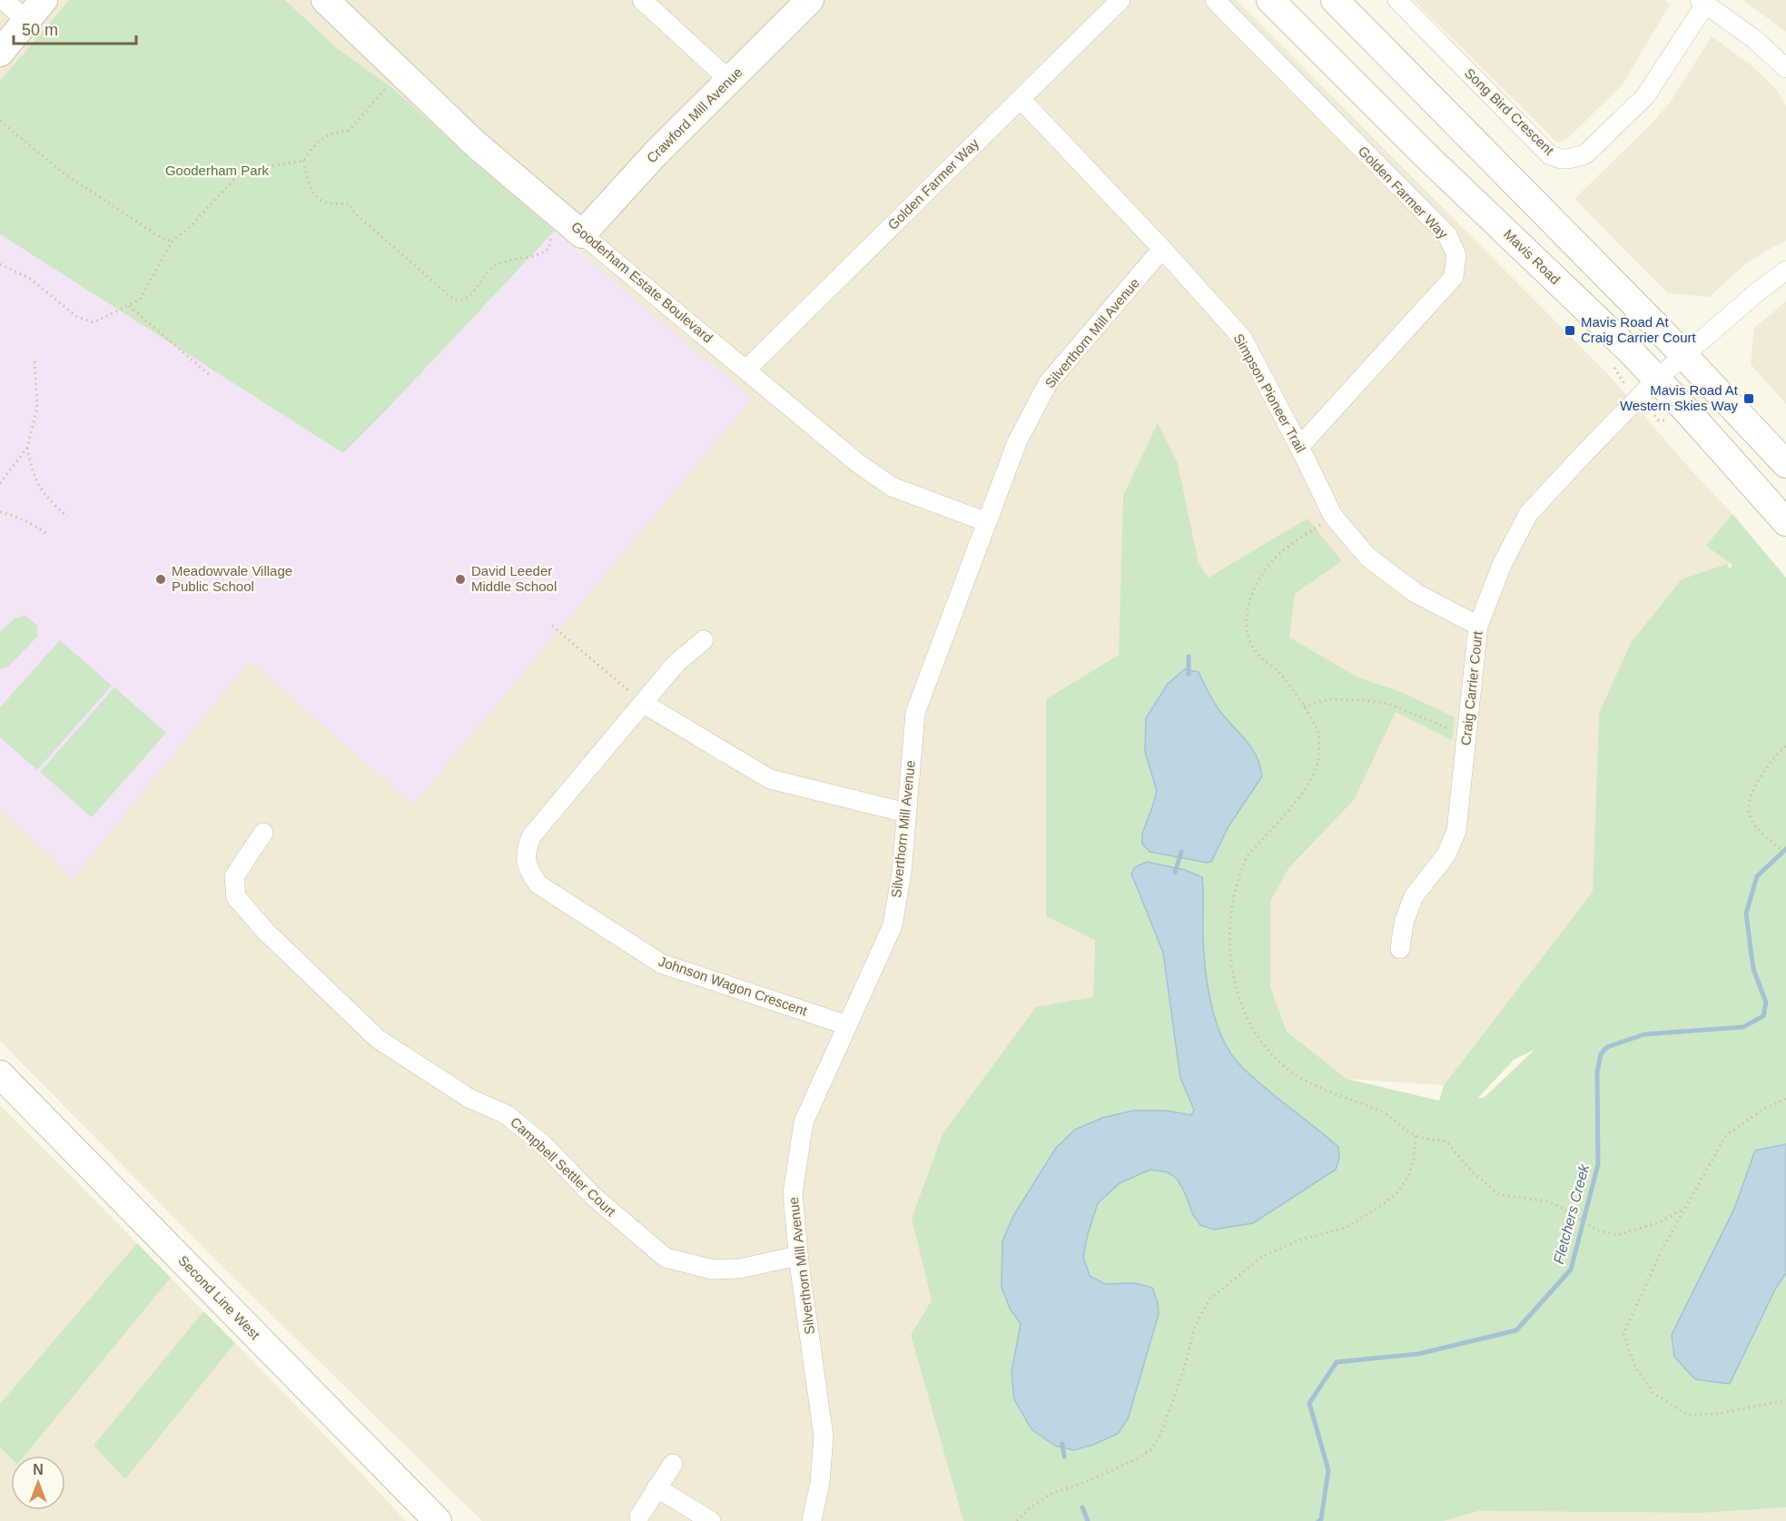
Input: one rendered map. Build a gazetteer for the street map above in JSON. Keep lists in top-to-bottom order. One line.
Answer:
{"streets":{"main road":["Crawford Mill Avenue","Mavis Road","Gooderham Estate Boulevard","Second Line West"],"street":["Song Bird Crescent","Golden Farmer Way","Silverthorn Mill Avenue","Simpson Pioneer Trail","Craig Carrier Court","Johnson Wagon Crescent","Campbell Settler Court"]},"crossings":[["Crawford Mill Avenue","Gooderham Estate Boulevard"],["Golden Farmer Way","Gooderham Estate Boulevard"],["Golden Farmer Way","Simpson Pioneer Trail"],["Mavis Road","Craig Carrier Court"],["Gooderham Estate Boulevard","Silverthorn Mill Avenue"],["Silverthorn Mill Avenue","Simpson Pioneer Trail"],["Silverthorn Mill Avenue","Johnson Wagon Crescent"],["Silverthorn Mill Avenue","Campbell Settler Court"],["Simpson Pioneer Trail","Craig Carrier Court"]],"water":["Fletchers Creek"],"parks":["Gooderham Park"],"places":{"transit":["Mavis Road At Craig Carrier Court","Mavis Road At Western Skies Way"],"other":["Meadowvale Village Public School","David Leeder Middle School"]},"scale_bar":"50 m","north":"top"}
